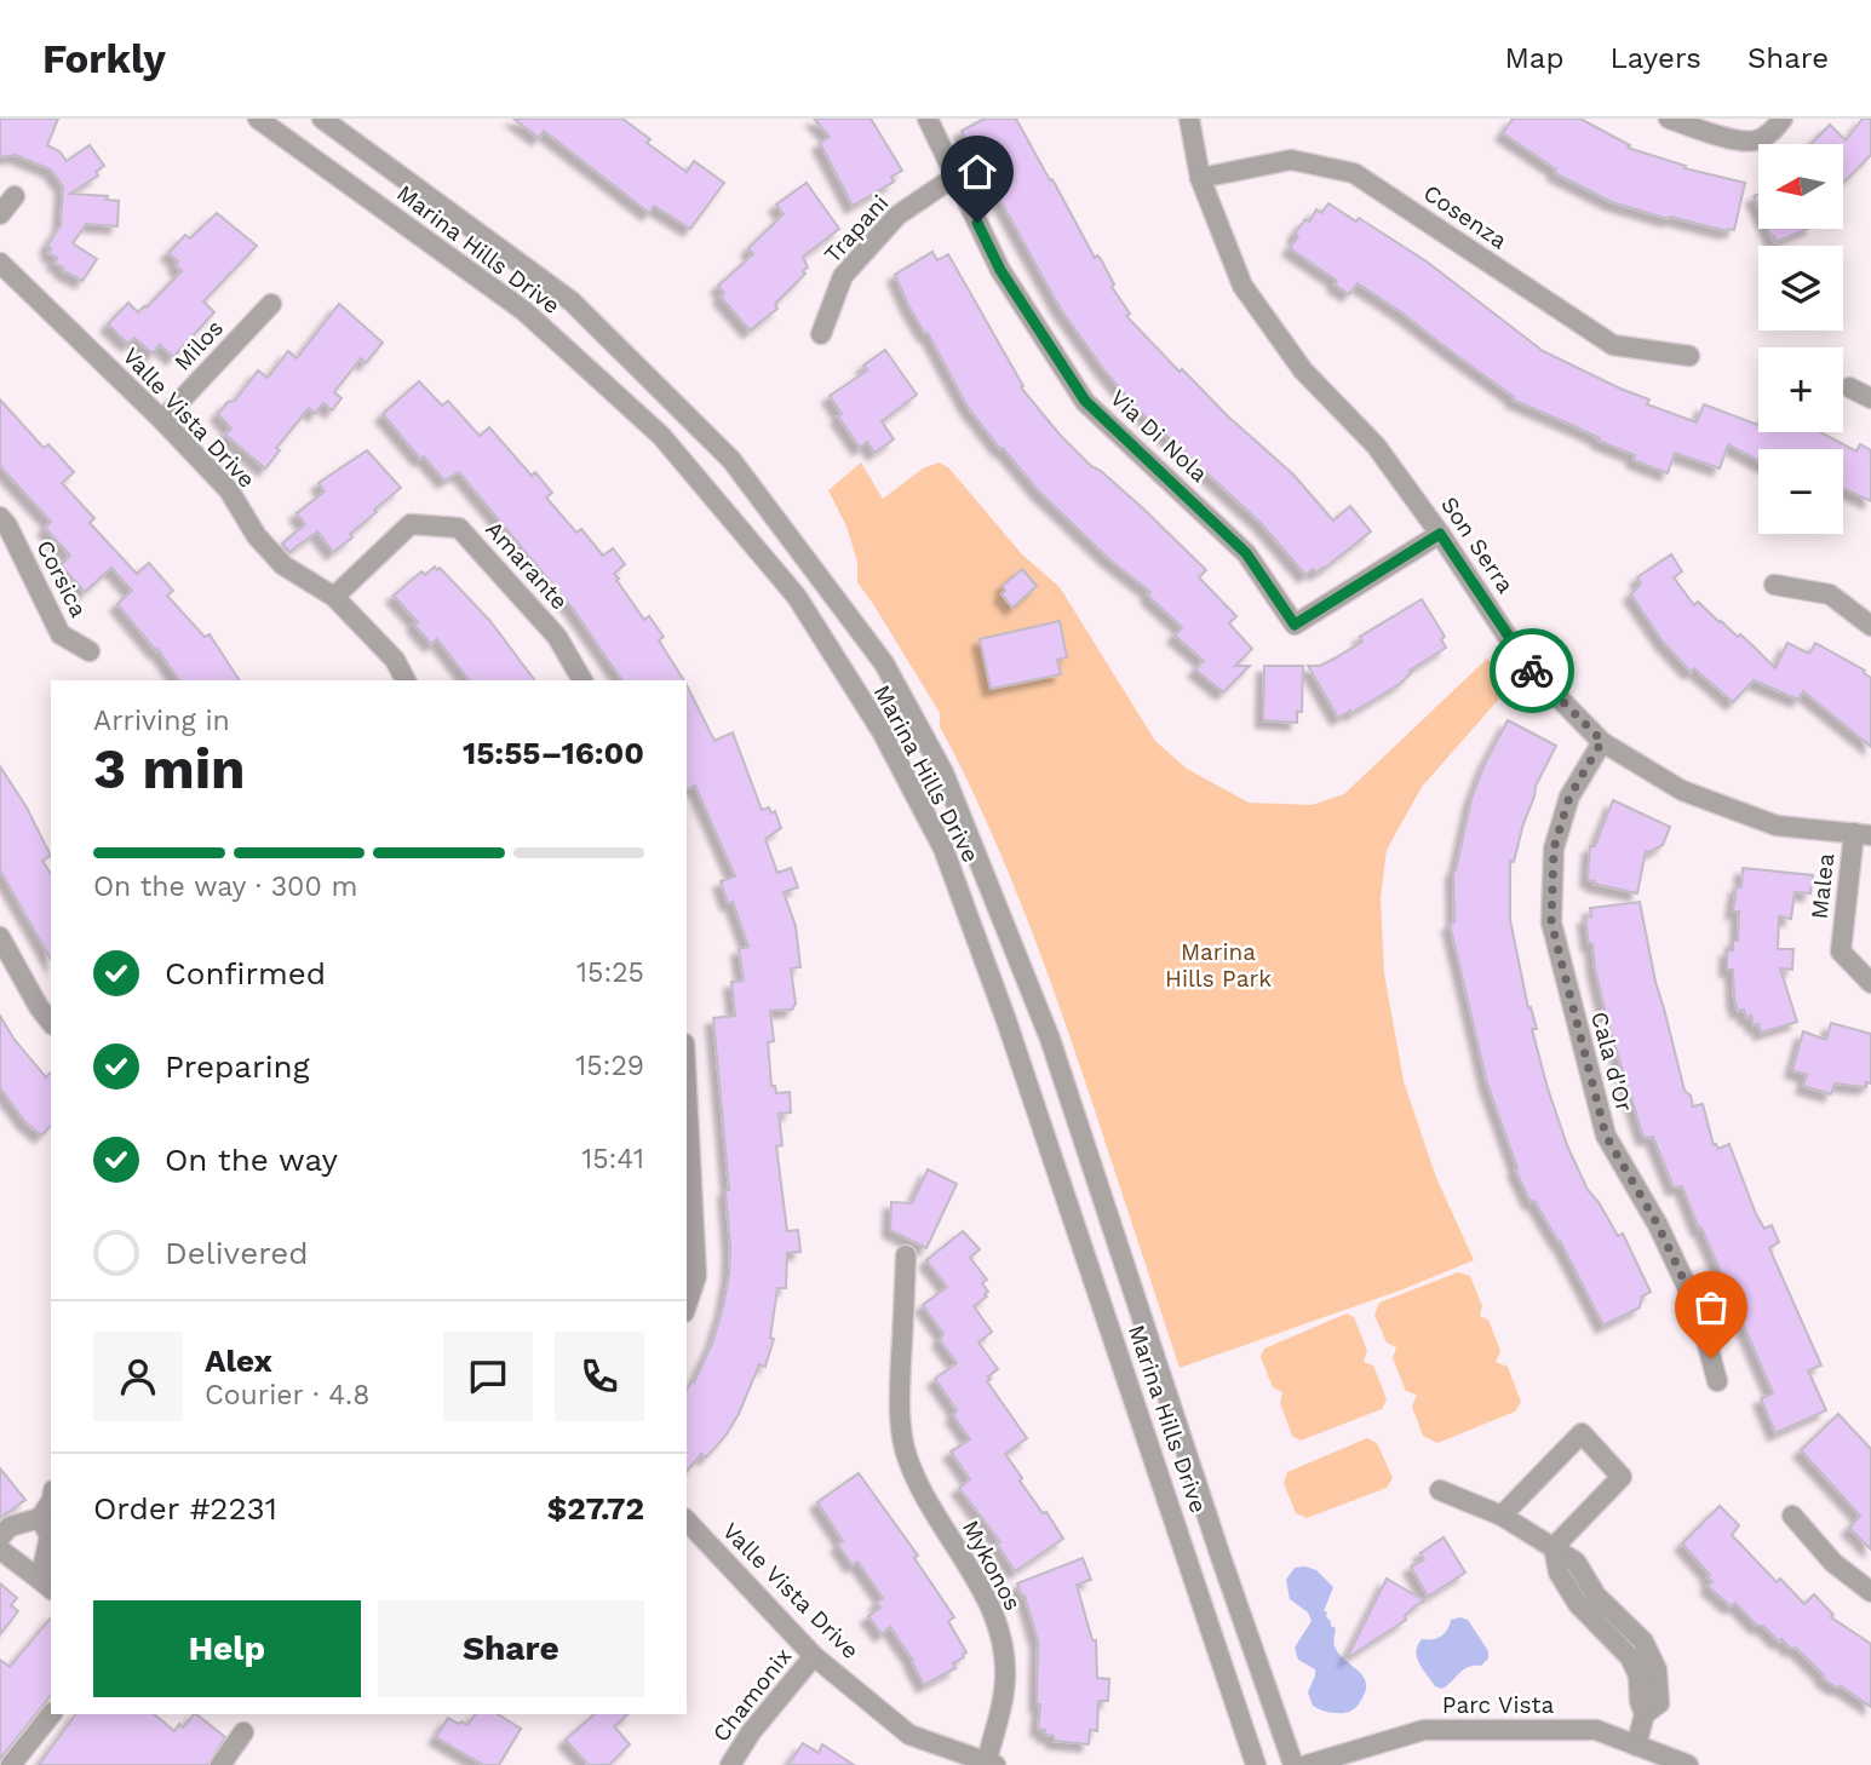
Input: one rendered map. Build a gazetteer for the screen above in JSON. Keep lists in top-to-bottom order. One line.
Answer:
{"streets":{"street":["Cosenza","Trapani","Marina Hills Drive","Milos","Valle Vista Drive","Via Di Nola","Son Serra","Amarante","Corsica","Malea","Cala d'Or","Mykonos","Chamonix","Parc Vista"]},"crossings":[["Cosenza","Son Serra"],["Trapani","Via Di Nola"],["Milos","Valle Vista Drive"],["Valle Vista Drive","Amarante"],["Valle Vista Drive","Mykonos"],["Valle Vista Drive","Chamonix"],["Via Di Nola","Son Serra"],["Son Serra","Malea"],["Son Serra","Cala d'Or"]],"parks":["Marina Hills Park"],"north":"left","page":{"header":"Forkly","nav":["Map","Layers","Share"],"map_buttons":["+","−"],"heading":["3 min","Arriving in","15:55–16:00"],"panel":["Alex","Courier · 4.8","Order #2231","$27.72"],"bar":"On the way · 300 m","list":[["Confirmed","15:25"],["Preparing","15:29"],["On the way","15:41"],"Delivered"],"buttons":["Help","Share"]}}
